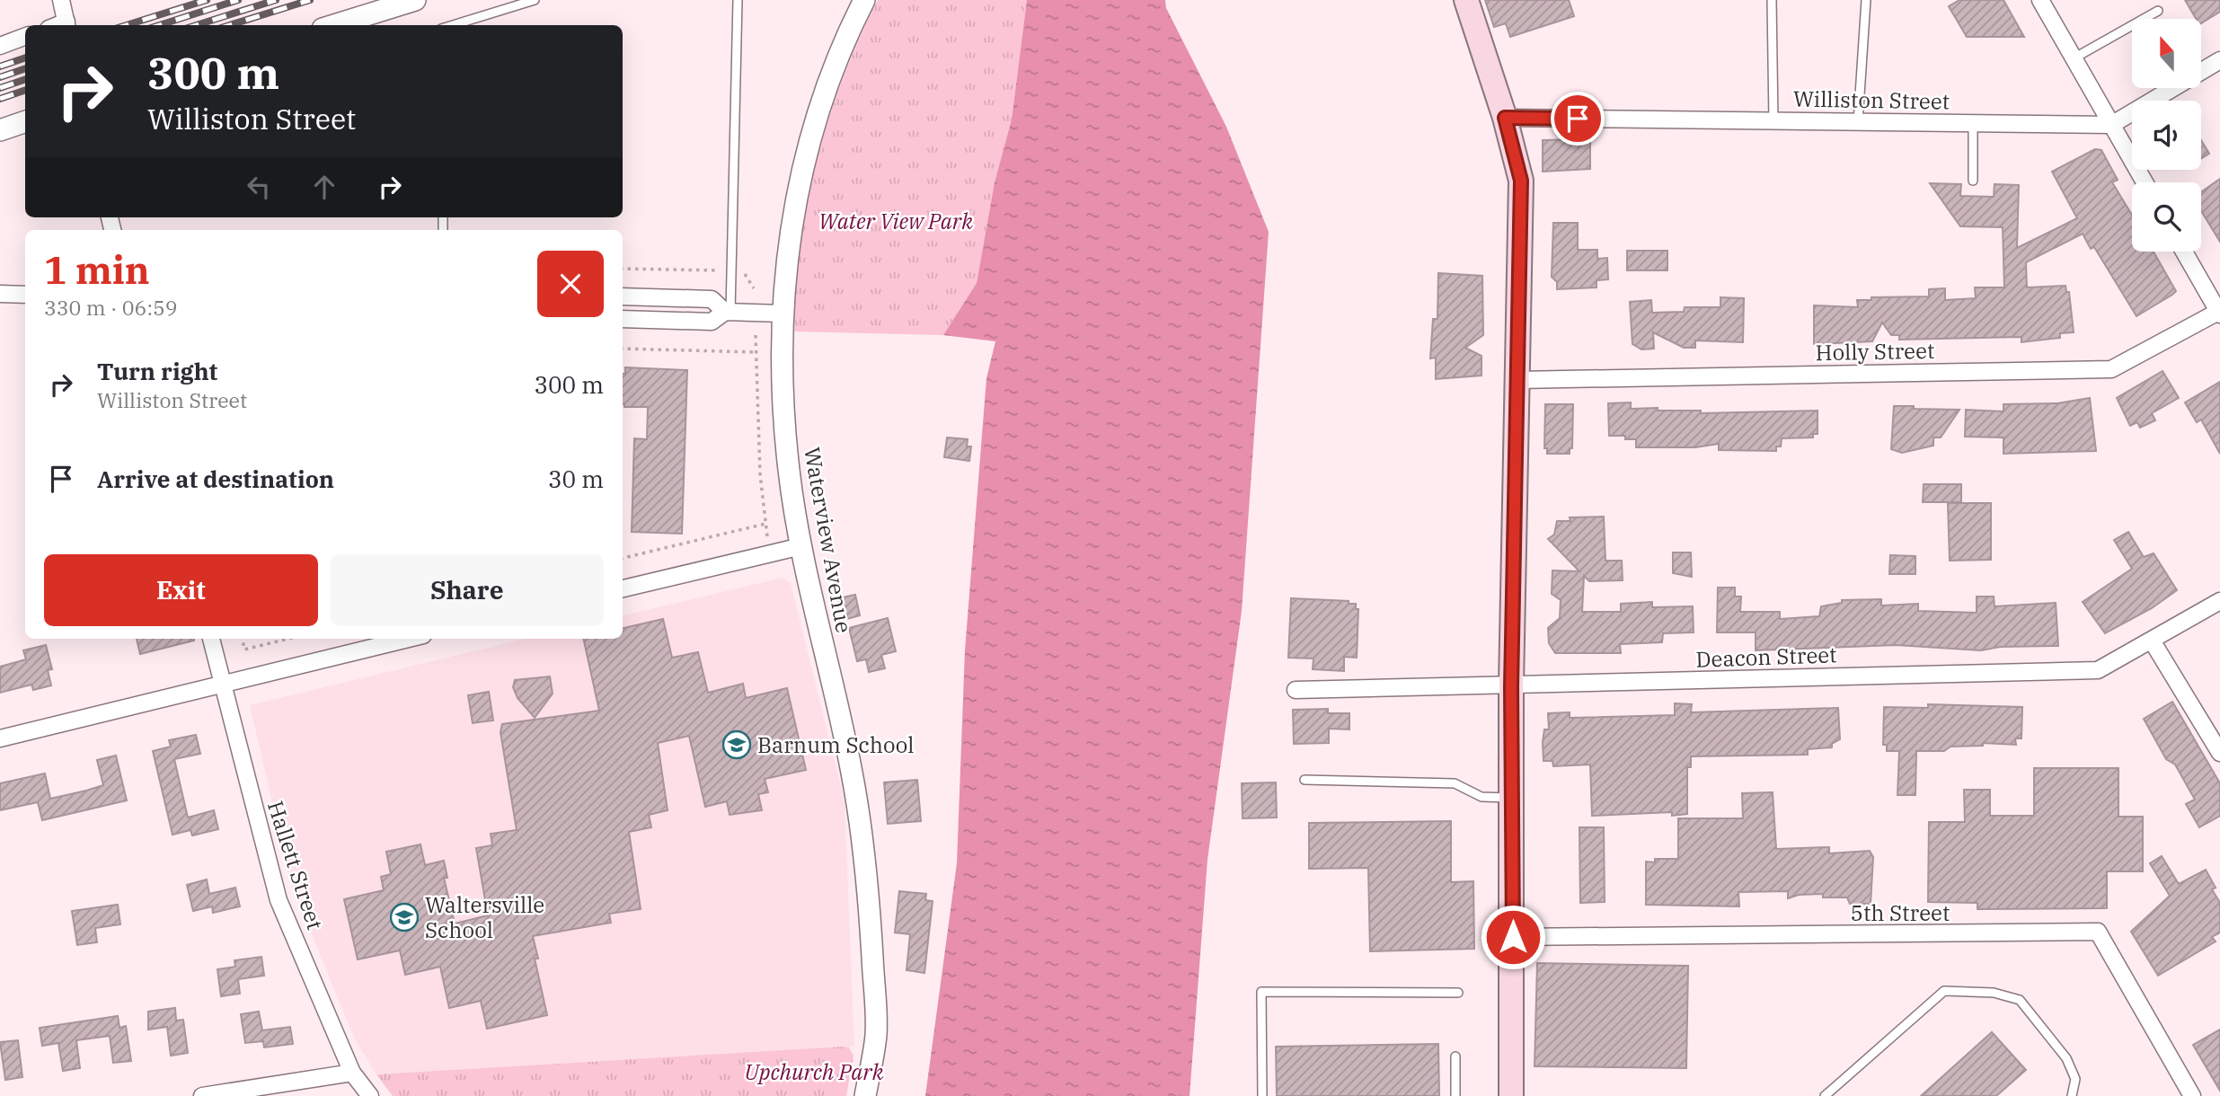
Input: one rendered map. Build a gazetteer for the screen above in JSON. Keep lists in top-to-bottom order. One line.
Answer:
{"streets":{"street":["Williston Street","Holly Street","Waterview Avenue","Deacon Street","Hallett Street","5th Street"]},"parks":["Water View Park","Upchurch Park"],"places":{"school or university":["Barnum School","Waltersville School"]},"north":"top","page":{"turn":["300 m","Williston Street"],"heading":["1 min","330 m · 06:59"],"list":[{"name":"Turn right","note":"Williston Street","value":"300 m"},{"name":"Arrive at destination","value":"30 m"}],"buttons":["Exit","Share"]}}
